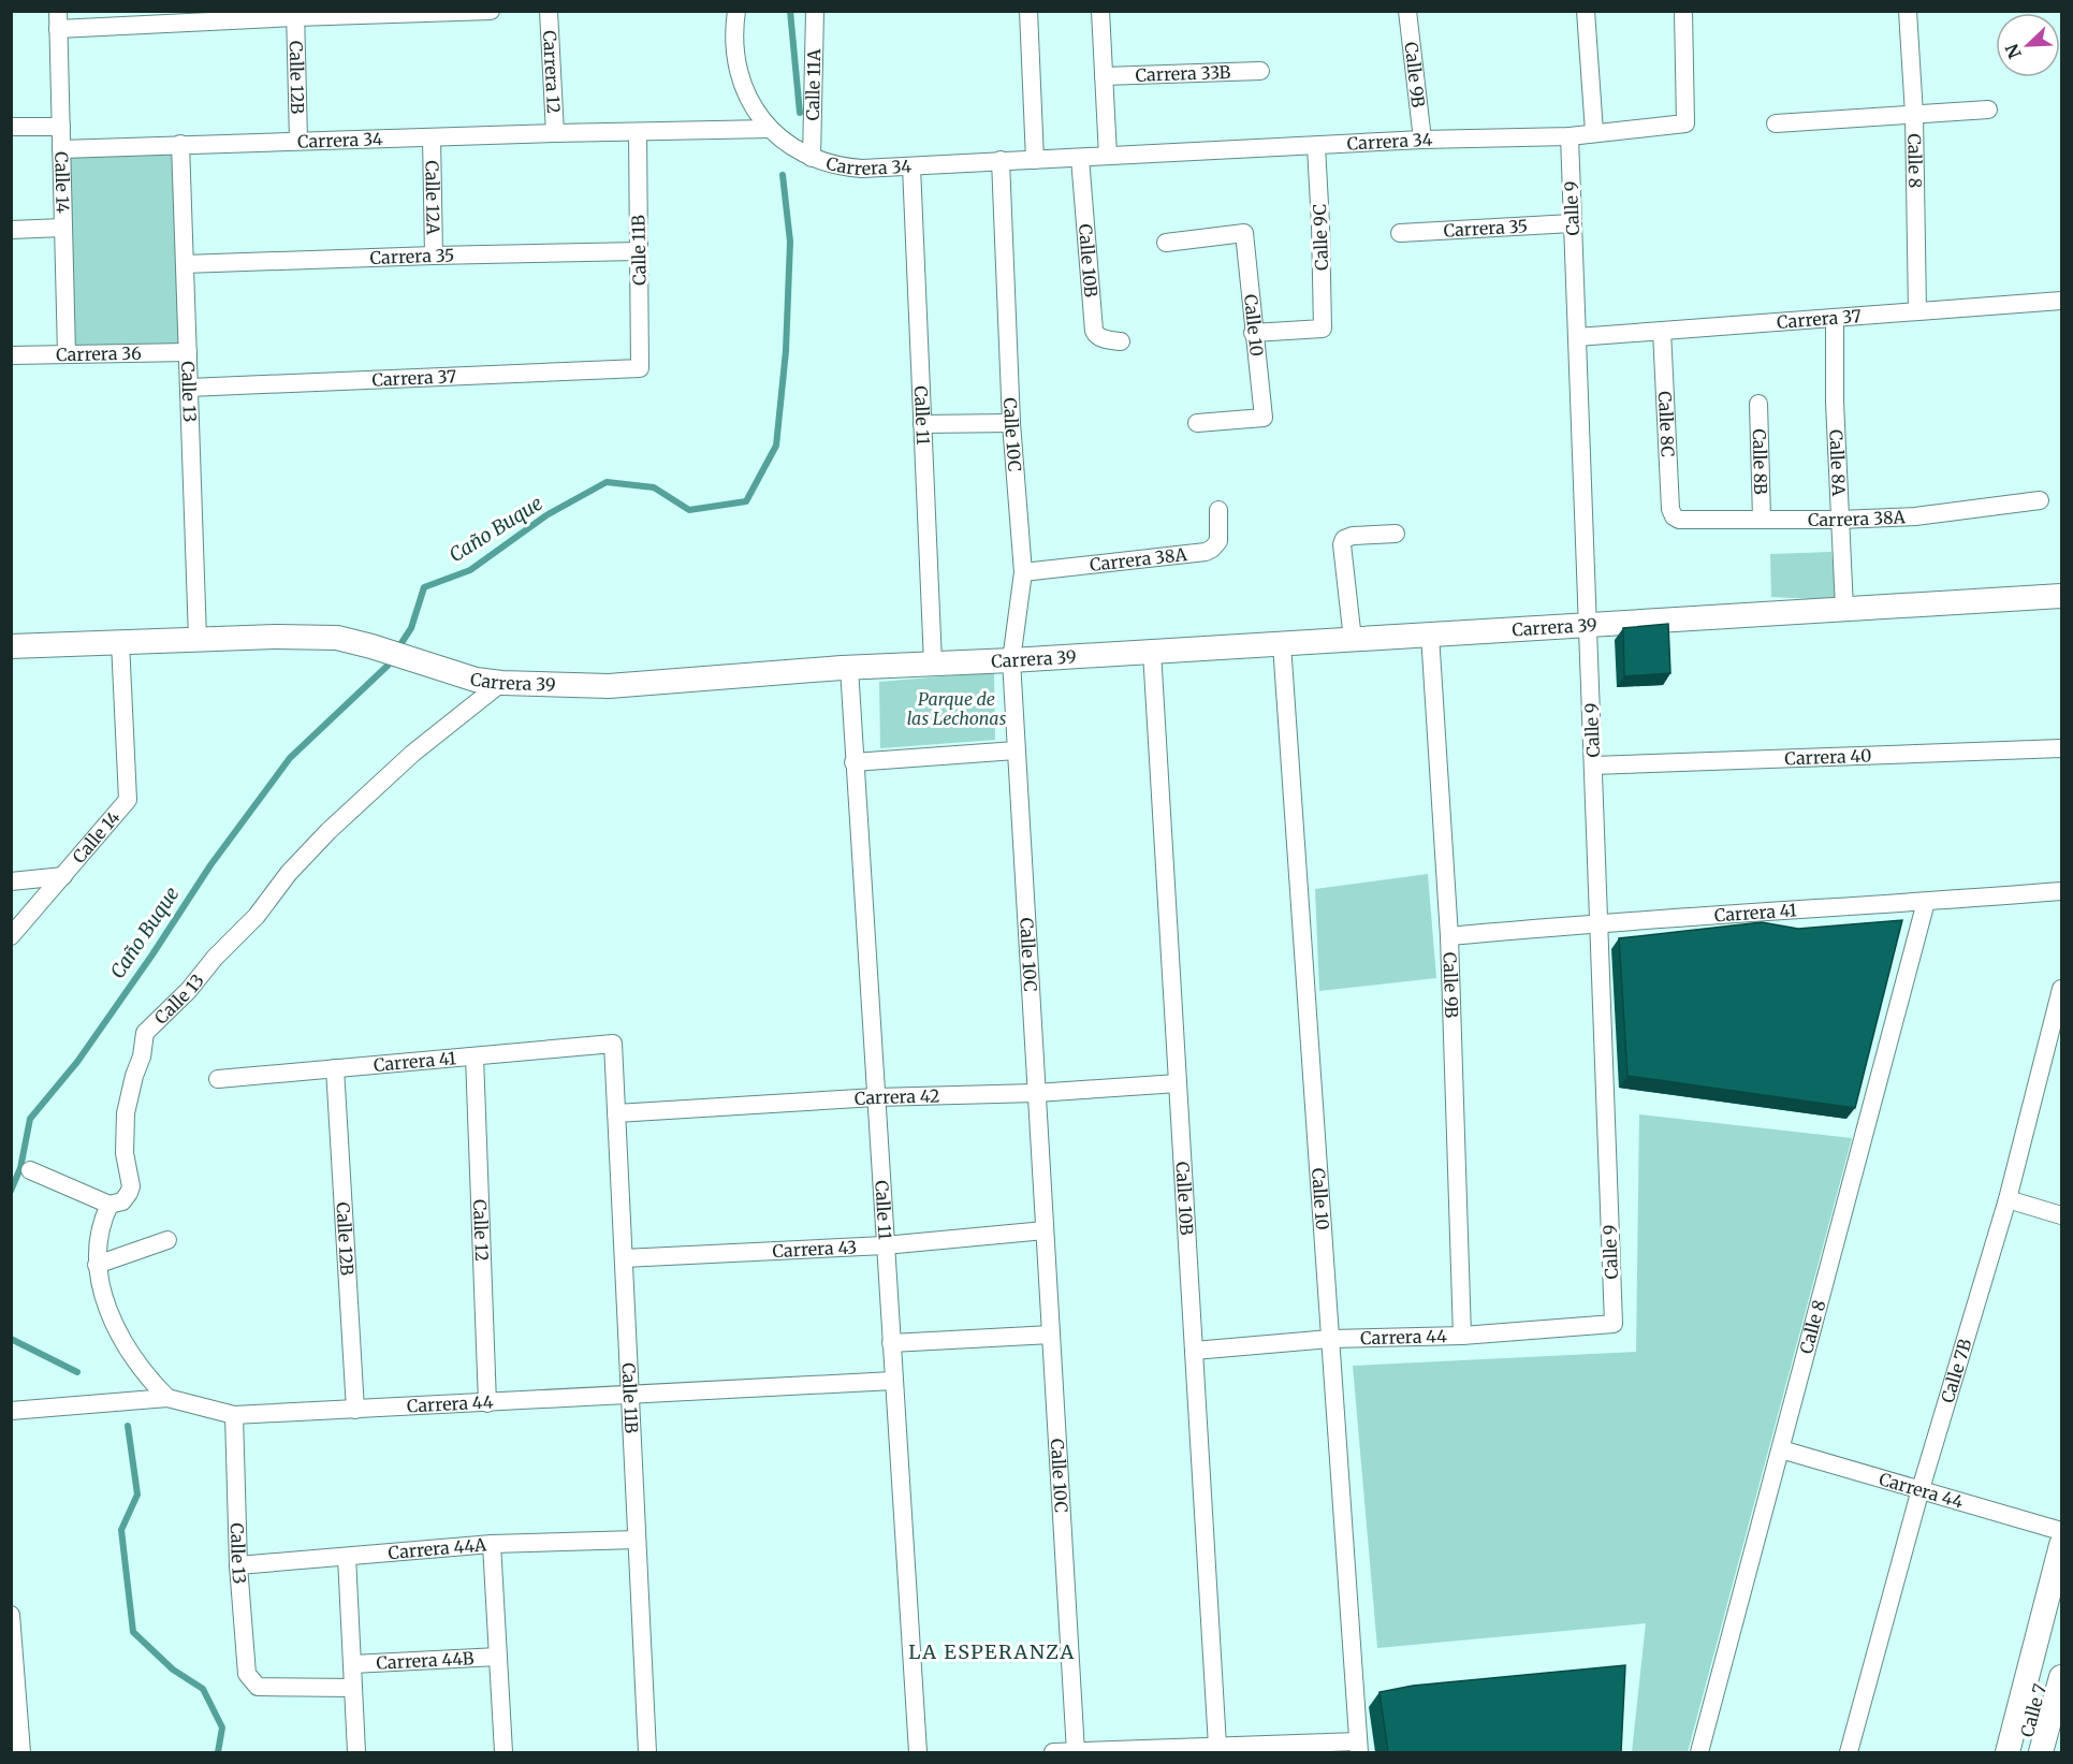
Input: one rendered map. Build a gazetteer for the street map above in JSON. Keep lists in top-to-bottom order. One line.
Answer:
{"streets":{"street":["Carrera 12","Carrera 33B","Calle 9B","Calle 12B","Calle 11A","Carrera 34","Calle 8","Calle 14","Calle 12A","Calle 9","Carrera 35","Calle 9C","Calle 11B","Calle 10B","Carrera 37","Calle 10","Carrera 36","Calle 13","Calle 11","Calle 8C","Calle 10C","Calle 8B","Calle 8A","Carrera 38A","Carrera 39","Carrera 40","Carrera 41","Carrera 42","Calle 12","Carrera 43","Carrera 44","Calle 7B","Carrera 44A","Carrera 44B","Calle 7"]},"crossings":[["Carrera 12","Carrera 34"],["Calle 9B","Carrera 34"],["Calle 9B","Carrera 39"],["Calle 9B","Carrera 41"],["Calle 9B","Carrera 44"],["Calle 12B","Carrera 34"],["Calle 12B","Carrera 41"],["Calle 12B","Carrera 44"],["Calle 11A","Carrera 34"],["Carrera 34","Calle 14"],["Carrera 34","Calle 12A"],["Carrera 34","Calle 9"],["Carrera 34","Calle 9C"],["Carrera 34","Calle 11B"],["Carrera 34","Calle 10B"],["Carrera 34","Calle 13"],["Carrera 34","Calle 11"],["Carrera 34","Calle 10C"],["Calle 8","Carrera 37"],["Calle 8","Carrera 41"],["Calle 8","Carrera 44"],["Calle 14","Carrera 36"],["Calle 14","Carrera 39"],["Calle 12A","Carrera 35"],["Calle 9","Carrera 35"],["Calle 9","Carrera 37"],["Calle 9","Carrera 39"],["Calle 9","Carrera 40"],["Calle 9","Carrera 41"],["Calle 9","Carrera 44"],["Carrera 35","Calle 11B"],["Carrera 35","Calle 13"],["Calle 9C","Calle 10"],["Calle 11B","Carrera 37"],["Calle 11B","Carrera 41"],["Calle 11B","Carrera 42"],["Calle 11B","Carrera 43"],["Calle 11B","Carrera 44"],["Calle 11B","Carrera 44A"],["Calle 10B","Carrera 39"],["Calle 10B","Carrera 42"],["Calle 10B","Carrera 44"],["Carrera 37","Calle 13"],["Carrera 37","Calle 8C"],["Carrera 37","Calle 8A"],["Calle 10","Carrera 39"],["Calle 10","Carrera 44"],["Carrera 36","Calle 13"],["Calle 13","Carrera 39"],["Calle 13","Carrera 44"],["Calle 13","Carrera 44A"],["Calle 11","Carrera 39"],["Calle 11","Carrera 42"],["Calle 11","Carrera 43"],["Calle 11","Carrera 44"],["Calle 8C","Carrera 38A"],["Calle 10C","Carrera 38A"],["Calle 10C","Carrera 39"],["Calle 10C","Carrera 42"],["Calle 10C","Carrera 43"],["Calle 8B","Carrera 38A"],["Calle 8A","Carrera 38A"],["Calle 8A","Carrera 39"],["Carrera 41","Calle 12"],["Calle 12","Carrera 44"],["Carrera 44","Calle 7B"]],"districts":["LA ESPERANZA"],"water":["Caño Buque"],"parks":["Parque de las Lechonas"],"north":"bottom left"}
